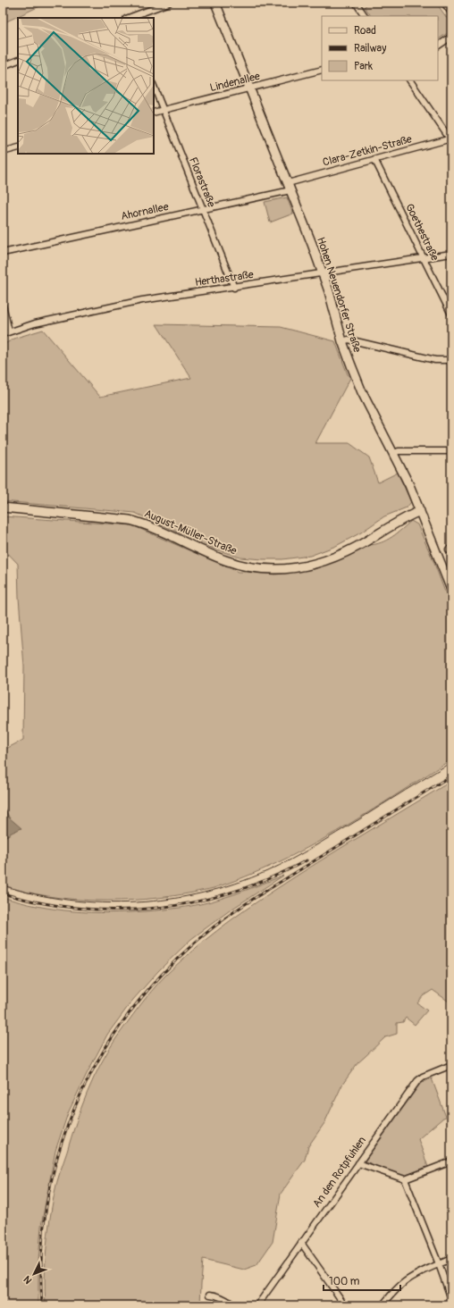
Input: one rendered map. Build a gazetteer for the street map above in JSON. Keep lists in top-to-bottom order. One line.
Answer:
{"streets":{"main road":["Hohen Neuendorfer Straße","August-Müller-Straße"],"street":["Lindenallee","Clara-Zetkin-Straße","Florastraße","Ahornallee","Goethestraße","Herthastraße","An den Rotpfuhlen"]},"crossings":[["Lindenallee","Florastraße"],["Lindenallee","Hohen Neuendorfer Straße"],["Clara-Zetkin-Straße","Ahornallee"],["Clara-Zetkin-Straße","Goethestraße"],["Clara-Zetkin-Straße","Hohen Neuendorfer Straße"],["Florastraße","Ahornallee"],["Florastraße","Herthastraße"],["Ahornallee","Hohen Neuendorfer Straße"],["Goethestraße","Herthastraße"],["Herthastraße","Hohen Neuendorfer Straße"],["Hohen Neuendorfer Straße","August-Müller-Straße"]],"legend":["Road","Railway","Park"],"scale_bar":"100 m","north":"bottom left"}
